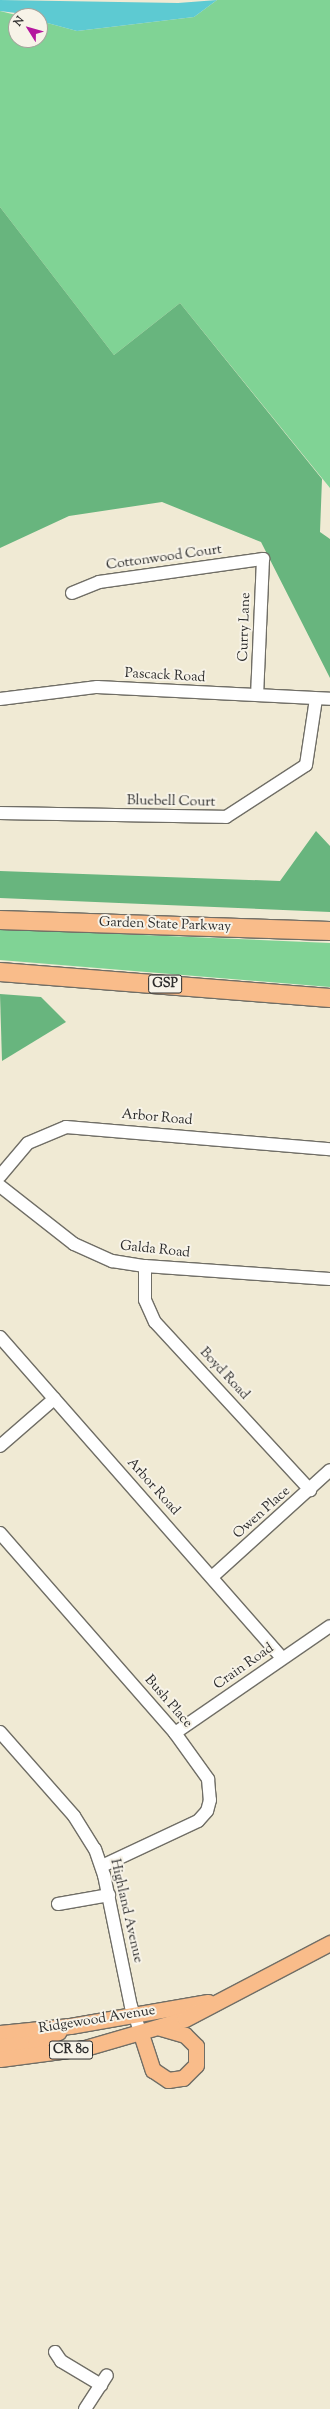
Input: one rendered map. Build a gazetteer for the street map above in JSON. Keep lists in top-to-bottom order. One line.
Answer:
{"streets":{"highway":["Garden State Parkway","GSP"],"main road":["Ridgewood Avenue","CR 80"],"street":["Cottonwood Court","Curry Lane","Pascack Road","Bluebell Court","Arbor Road","Galda Road","Boyd Road","Owen Place","Crain Road","Bush Place","Highland Avenue"]},"crossings":[["Cottonwood Court","Curry Lane"],["Curry Lane","Pascack Road"],["Pascack Road","Bluebell Court"],["Arbor Road","Owen Place"],["Arbor Road","Crain Road"],["Galda Road","Boyd Road"],["Boyd Road","Owen Place"],["Crain Road","Bush Place"],["Bush Place","Highland Avenue"],["Highland Avenue","Ridgewood Avenue"]],"north":"top left"}
